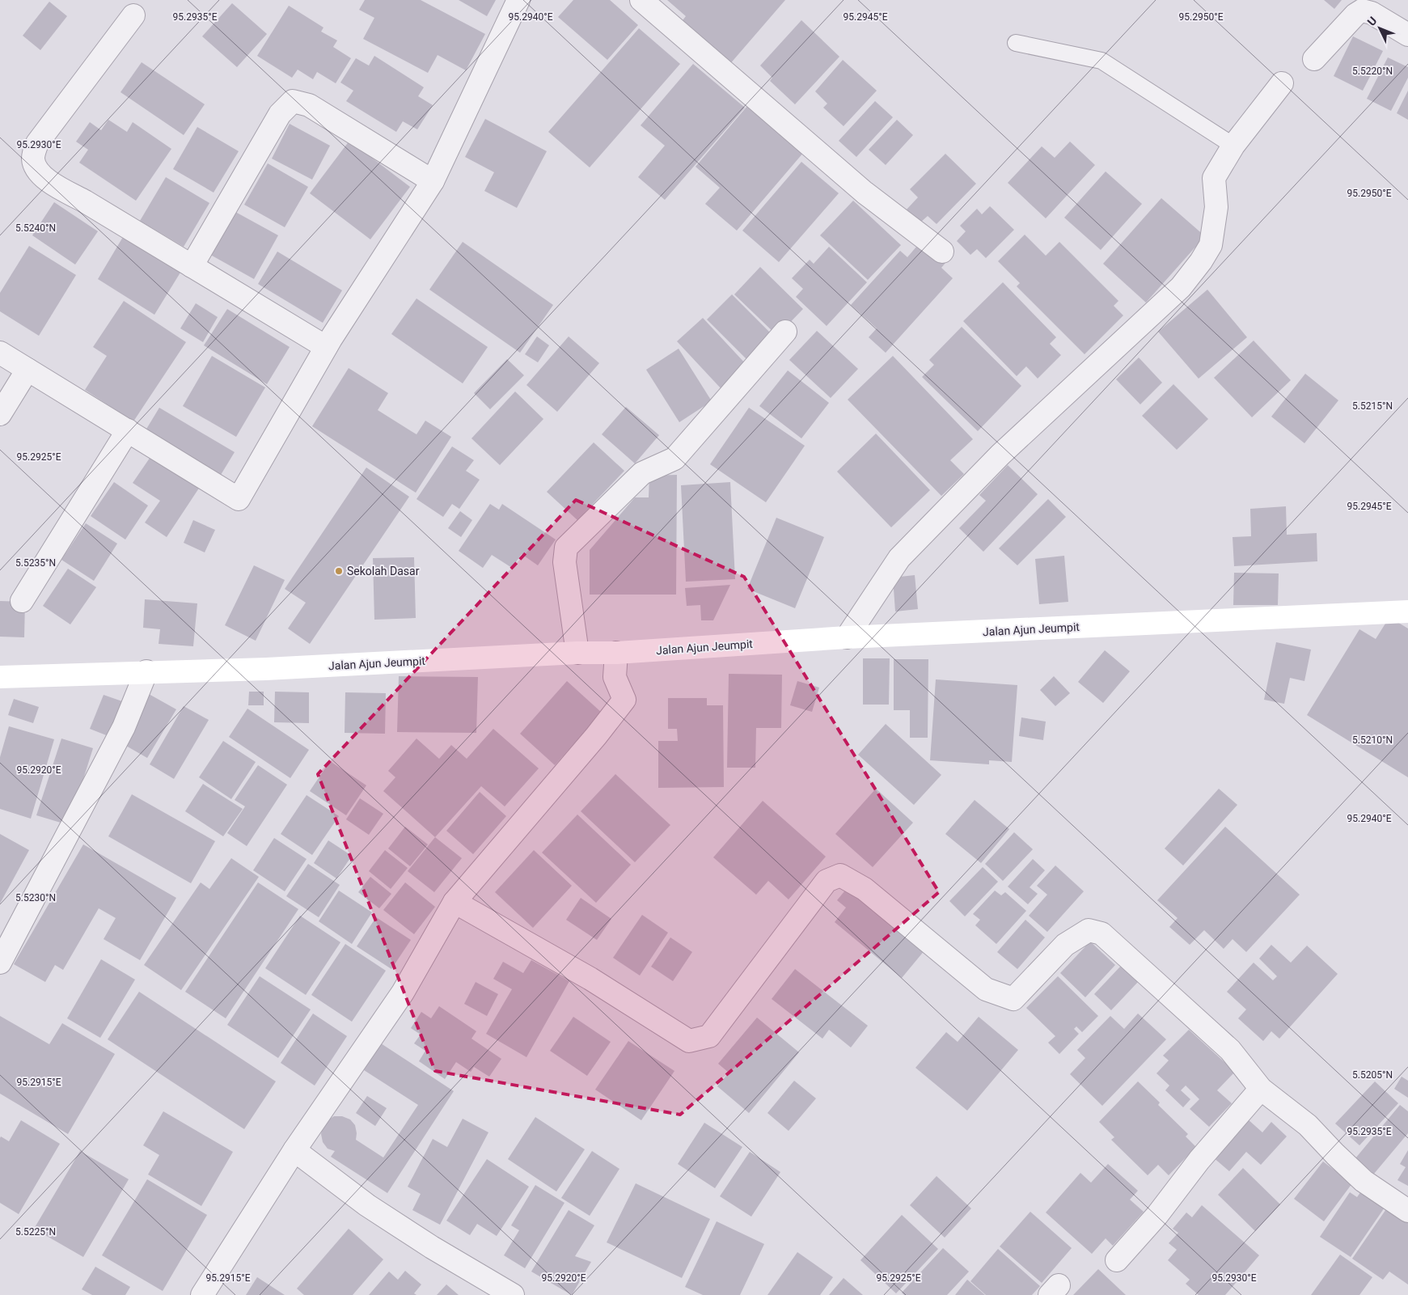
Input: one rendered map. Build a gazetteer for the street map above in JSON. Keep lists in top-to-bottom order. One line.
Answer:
{"streets":{"street":["Jalan Ajun Jeumpit"]},"places":["Sekolah Dasar"],"north":"top left","coordinates":["95.2935°E","95.2940°E","95.2945°E","95.2950°E","5.5220°N","95.2930°E","5.5240°N","5.5215°N","95.2925°E","5.5235°N","5.5210°N","95.2920°E","5.5230°N","5.5205°N","95.2915°E","5.5225°N"]}
